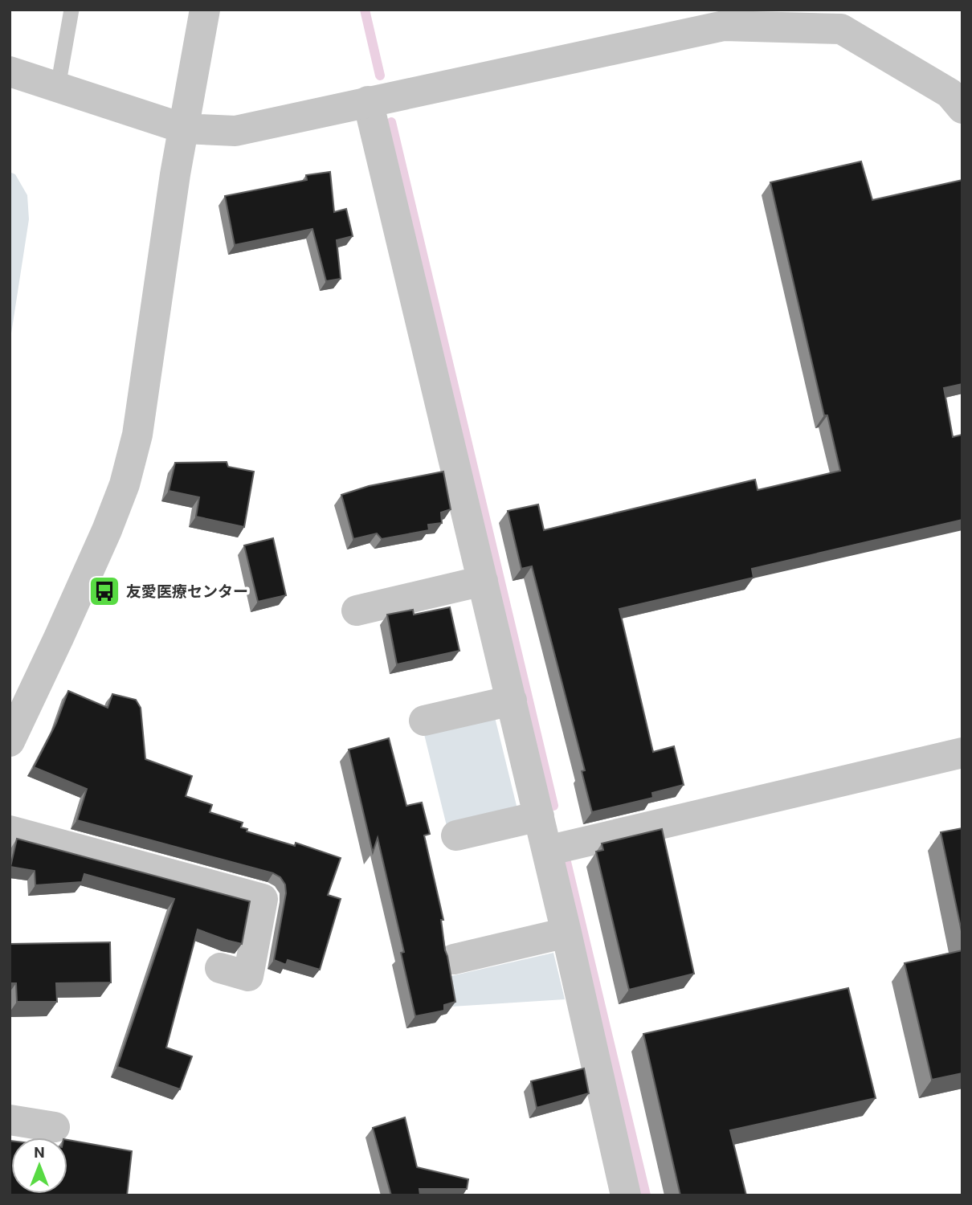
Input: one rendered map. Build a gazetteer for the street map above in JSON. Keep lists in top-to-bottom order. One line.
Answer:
{"places":{"bus stop":["友愛医療センター"]},"north":"top"}
